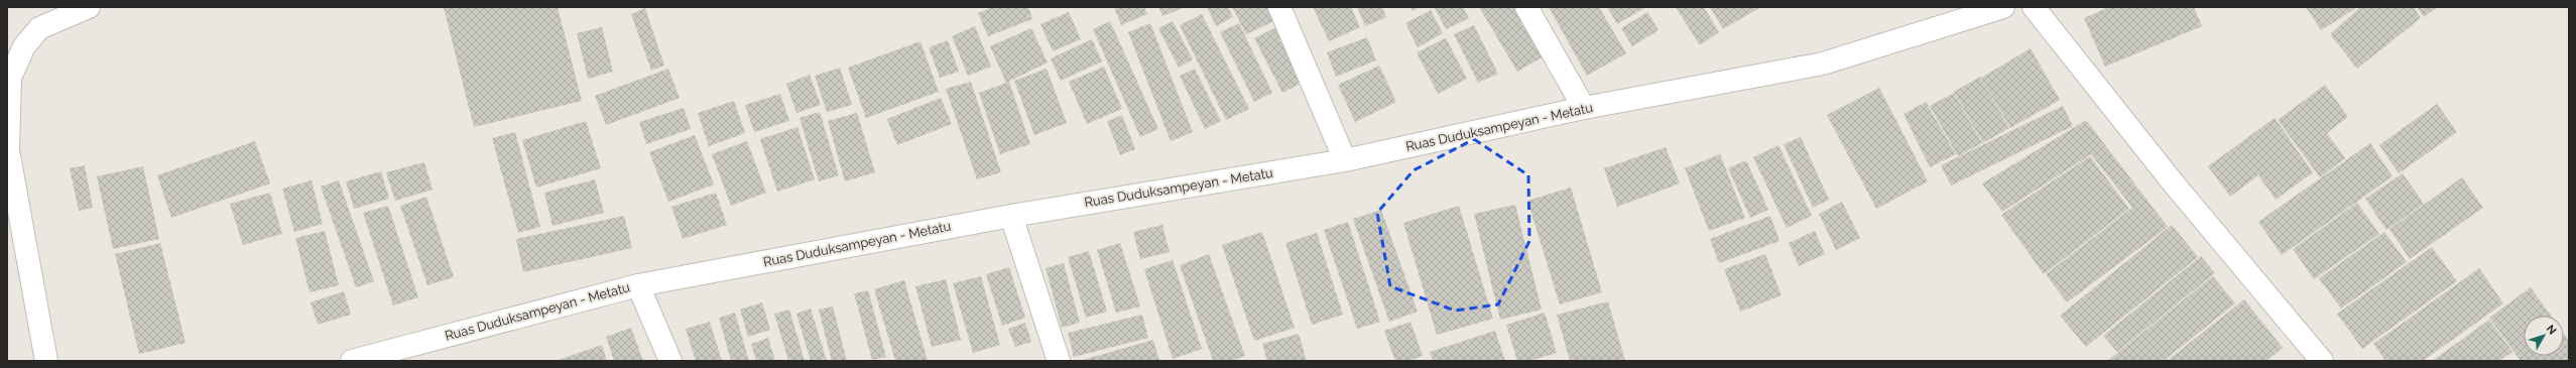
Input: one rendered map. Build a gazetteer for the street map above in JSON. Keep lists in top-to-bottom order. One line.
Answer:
{"streets":{"main road":["Ruas Duduksampeyan - Metatu"]},"north":"top right"}
